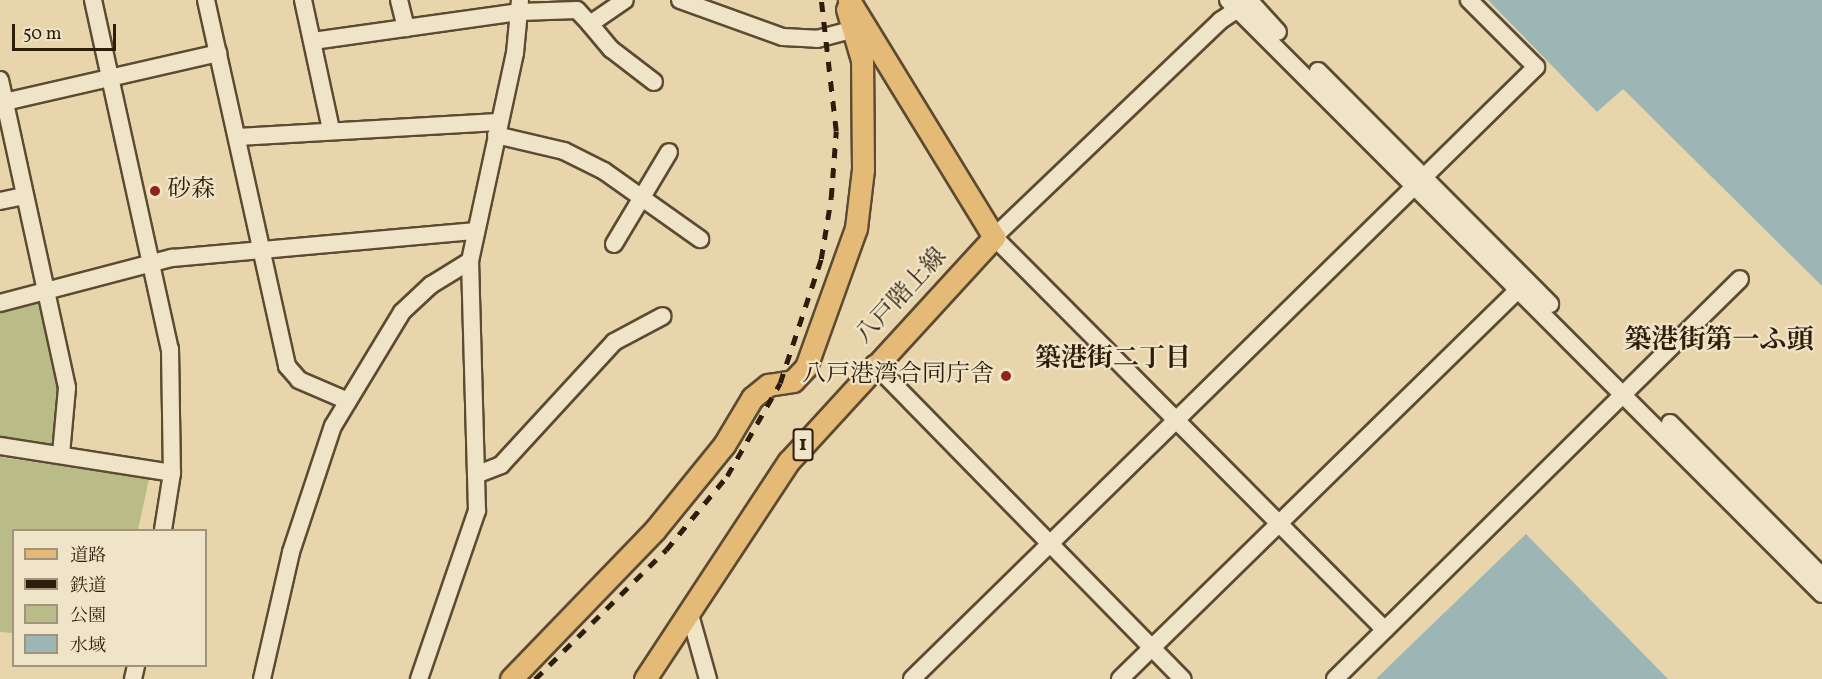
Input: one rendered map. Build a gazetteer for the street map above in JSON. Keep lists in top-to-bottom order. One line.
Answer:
{"streets":{"main road":["八戸階上線","1"]},"districts":["築港街第一ふ頭","築港街二丁目"],"places":["砂森","八戸港湾合同庁舎"],"legend":["道路","鉄道","公園","水域"],"scale_bar":"50 m"}
